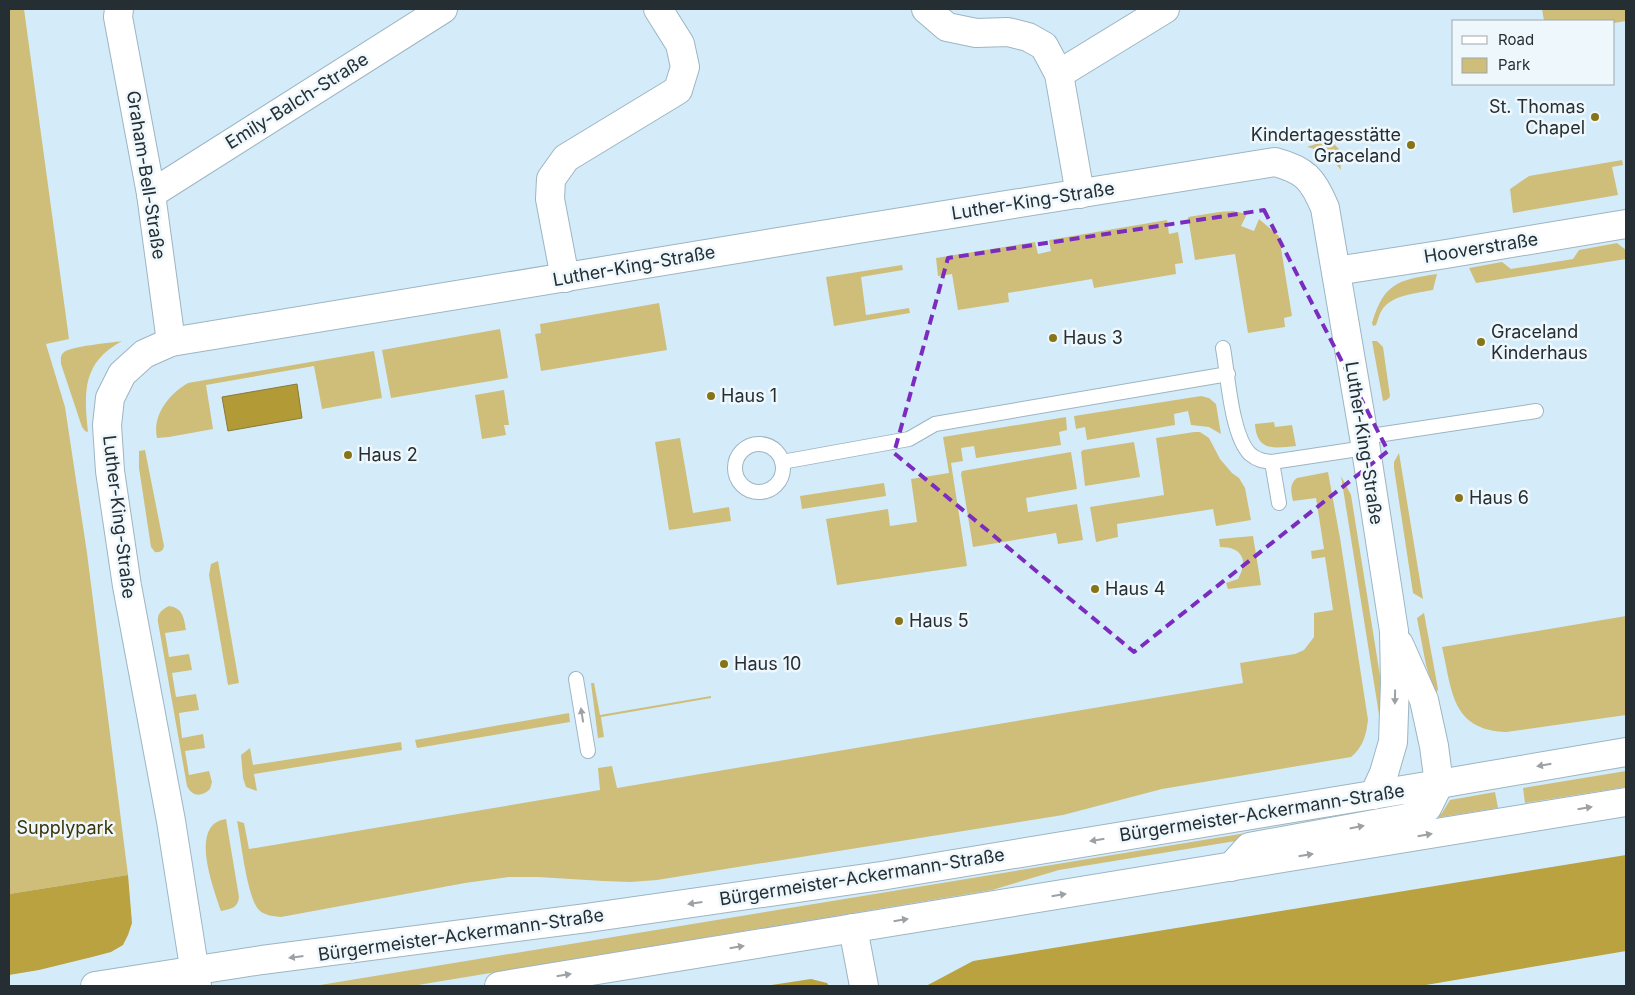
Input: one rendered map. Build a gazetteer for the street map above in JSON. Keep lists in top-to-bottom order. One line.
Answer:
{"streets":{"street":["Emily-Balch-Straße","Graham-Bell-Straße","Luther-King-Straße","Hooverstraße","Bürgermeister-Ackermann-Straße"]},"crossings":[["Emily-Balch-Straße","Graham-Bell-Straße"],["Graham-Bell-Straße","Luther-King-Straße"],["Luther-King-Straße","Hooverstraße"],["Luther-King-Straße","Bürgermeister-Ackermann-Straße"]],"parks":["Supplypark"],"places":["St. Thomas Chapel","Kindertagesstätte Graceland","Haus 3","Graceland Kinderhaus","Haus 1","Haus 2","Haus 6","Haus 4","Haus 5","Haus 10"],"legend":["Road","Park"]}
